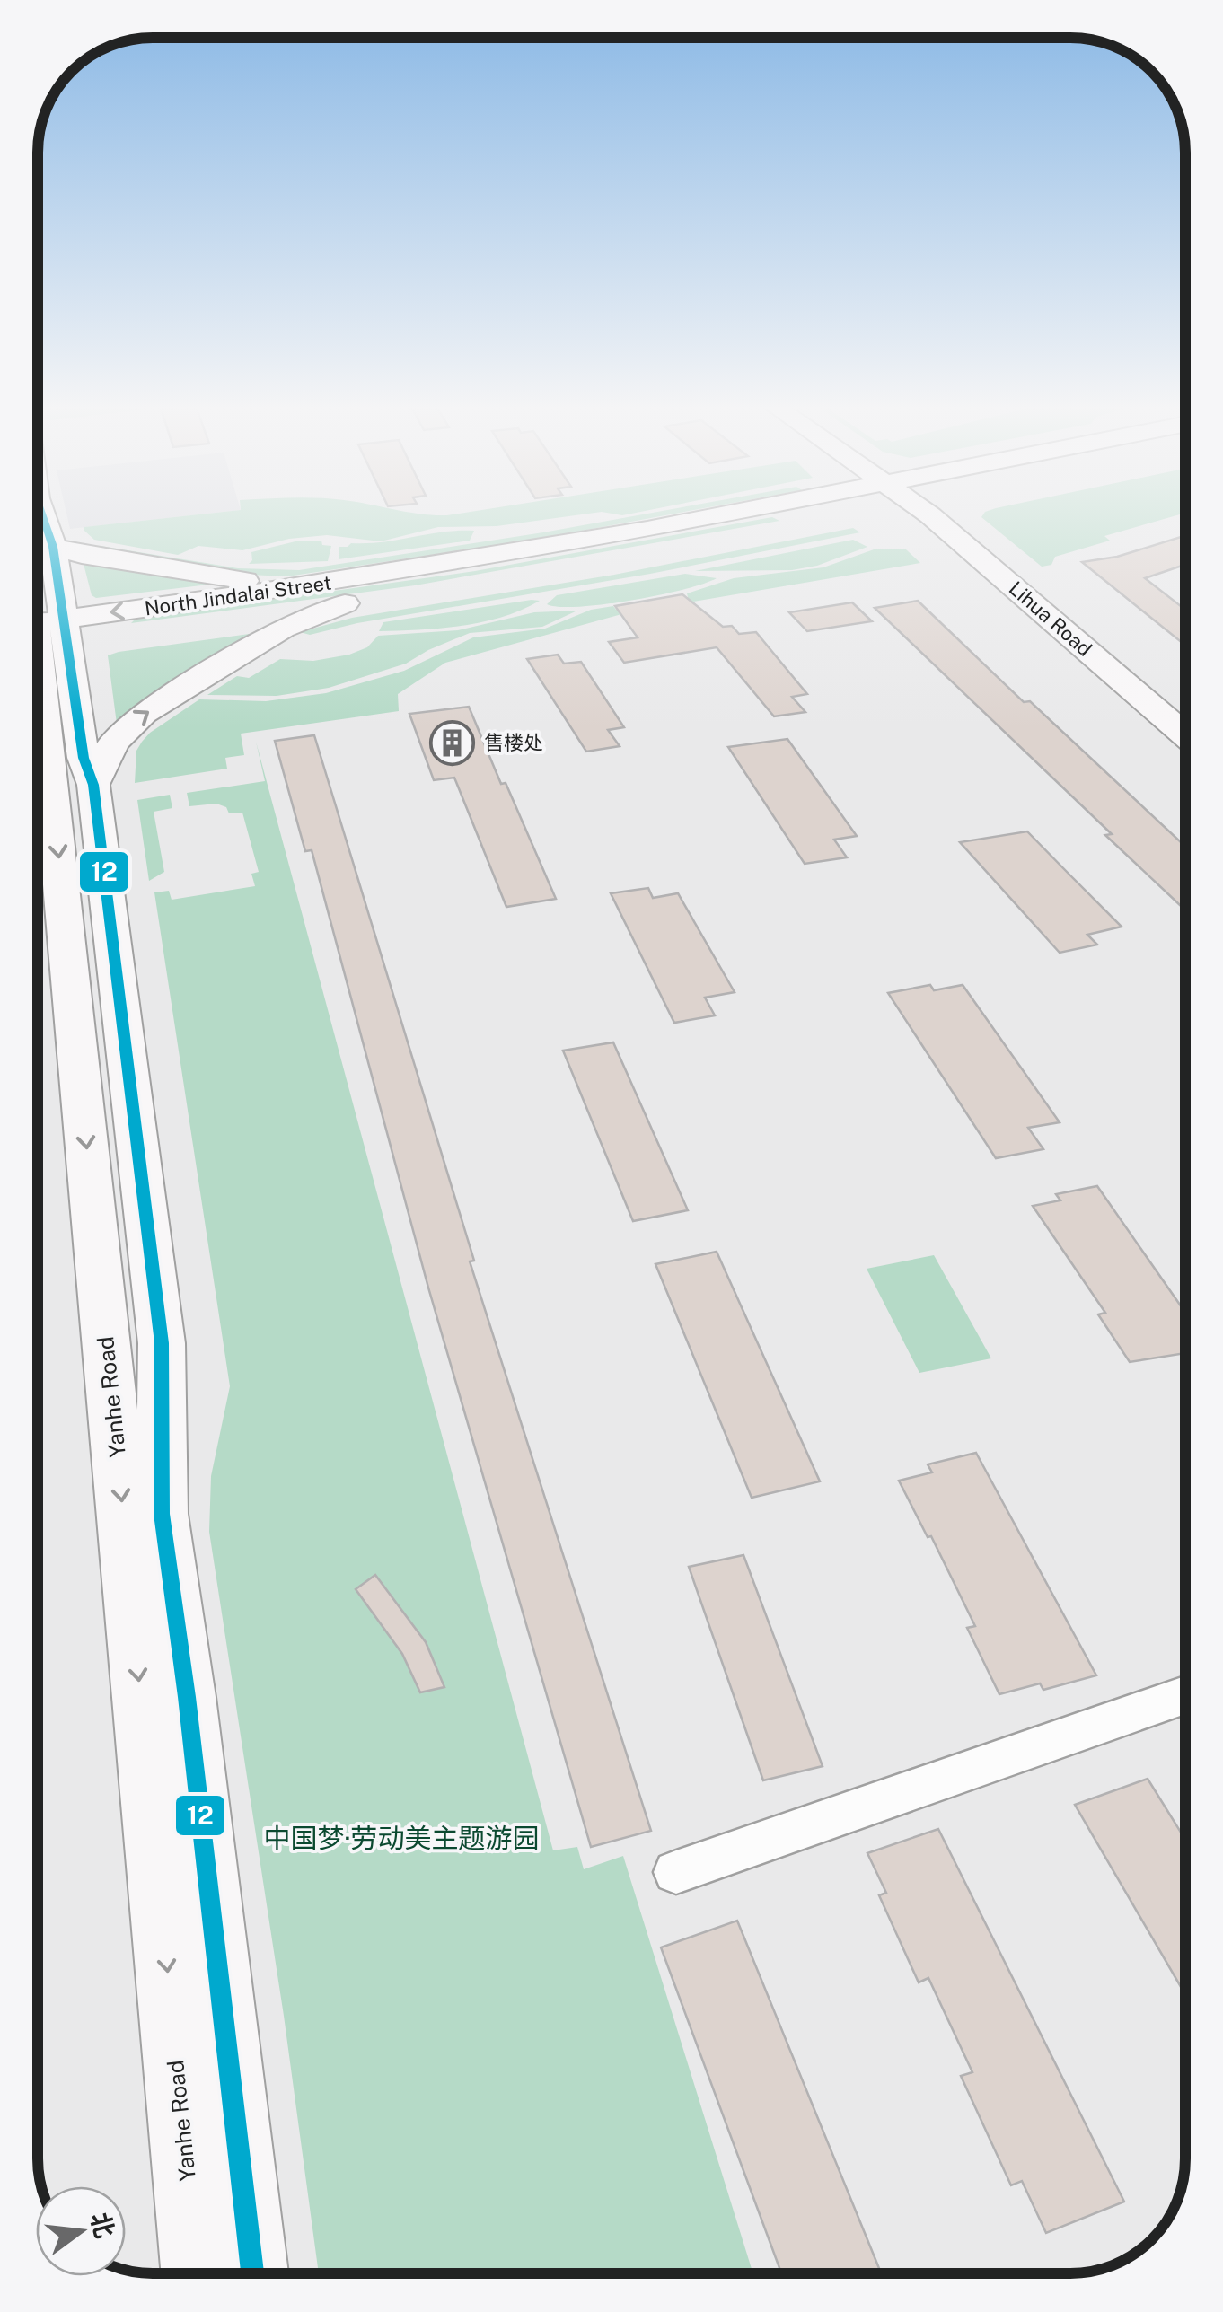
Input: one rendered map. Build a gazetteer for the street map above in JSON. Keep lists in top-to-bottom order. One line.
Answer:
{"streets":{"main road":["North Jindalai Street","Lihua Road","Yanhe Road"]},"crossings":[["North Jindalai Street","Yanhe Road"]],"parks":["中国梦·劳动美主题游园"],"places":{"building":["售楼处"]},"lines":["transit line 12"],"north":"right"}
